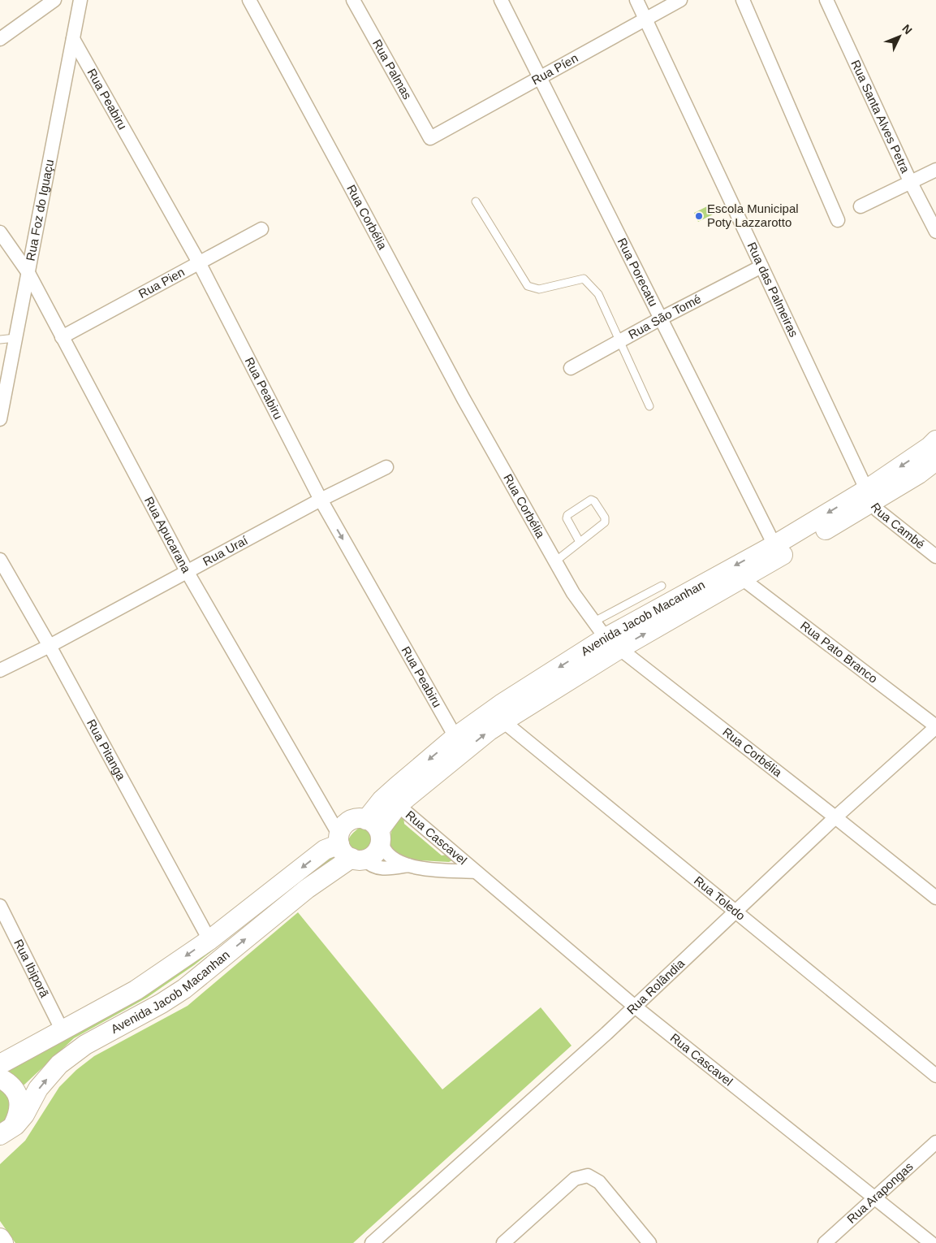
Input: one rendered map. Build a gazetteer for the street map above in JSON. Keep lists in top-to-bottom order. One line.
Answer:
{"streets":{"main road":["Avenida Jacob Macanhan"],"street":["Rua Píen","Rua Palmas","Rua Peabiru","Rua Santa Alves Petra","Rua Foz do Iguaçu","Rua Corbélia","Rua Porecatu","Rua Pien","Rua das Palmeiras","Rua São Tomé","Rua Cambé","Rua Apucarana","Rua Uraí","Rua Pato Branco","Rua Pitanga","Rua Cascavel","Rua Toledo","Rua Ibiporã","Rua Rolândia","Rua Arapongas"]},"crossings":[["Rua Píen","Rua Palmas"],["Rua Píen","Rua Porecatu"],["Rua Píen","Rua das Palmeiras"],["Rua Peabiru","Rua Foz do Iguaçu"],["Rua Peabiru","Rua Pien"],["Rua Peabiru","Rua Uraí"],["Rua Peabiru","Avenida Jacob Macanhan"],["Rua Foz do Iguaçu","Rua Apucarana"],["Rua Corbélia","Avenida Jacob Macanhan"],["Rua Corbélia","Rua Rolândia"],["Rua Porecatu","Rua São Tomé"],["Rua Porecatu","Avenida Jacob Macanhan"],["Rua Pien","Rua Apucarana"],["Rua das Palmeiras","Rua São Tomé"],["Rua das Palmeiras","Rua Cambé"],["Rua das Palmeiras","Avenida Jacob Macanhan"],["Rua Cambé","Avenida Jacob Macanhan"],["Rua Apucarana","Rua Uraí"],["Rua Apucarana","Avenida Jacob Macanhan"],["Rua Apucarana","Rua Cascavel"],["Rua Uraí","Rua Pitanga"],["Avenida Jacob Macanhan","Rua Pato Branco"],["Avenida Jacob Macanhan","Rua Pitanga"],["Avenida Jacob Macanhan","Rua Cascavel"],["Avenida Jacob Macanhan","Rua Toledo"],["Avenida Jacob Macanhan","Rua Ibiporã"],["Rua Pato Branco","Rua Rolândia"],["Rua Cascavel","Rua Rolândia"],["Rua Cascavel","Rua Arapongas"],["Rua Toledo","Rua Rolândia"]],"places":["Escola Municipal Poty Lazzarotto"],"north":"top right"}
